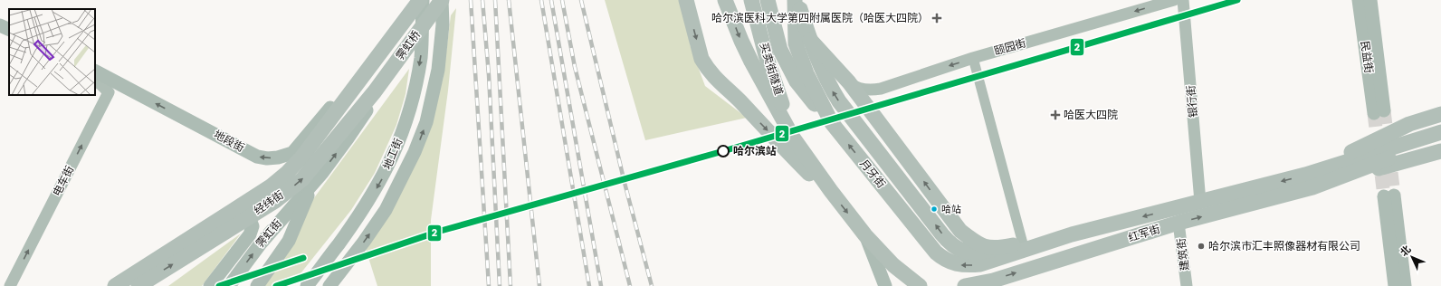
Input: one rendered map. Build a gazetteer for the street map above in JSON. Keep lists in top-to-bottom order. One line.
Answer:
{"streets":{"main road":["霁虹桥","民益街","买卖街隧道","地段街","地工街","月牙街","经纬街","霁虹街","红军街"],"street":["颐园街","银行街","电车街","建筑街"]},"crossings":[["霁虹桥","地段街"],["霁虹桥","地工街"],["霁虹桥","经纬街"],["霁虹桥","霁虹街"],["银行街","红军街"],["地段街","经纬街"],["月牙街","红军街"],["经纬街","霁虹街"],["红军街","建筑街"]],"one_way":["颐园街","地段街","电车街"],"places":{"health":["哈尔滨医科大学第四附属医院（哈医大四院）","哈医大四院"],"other":["哈尔滨站","哈站","哈尔滨市汇丰照像器材有限公司"]},"lines":["transit line 2"],"north":"top left"}
